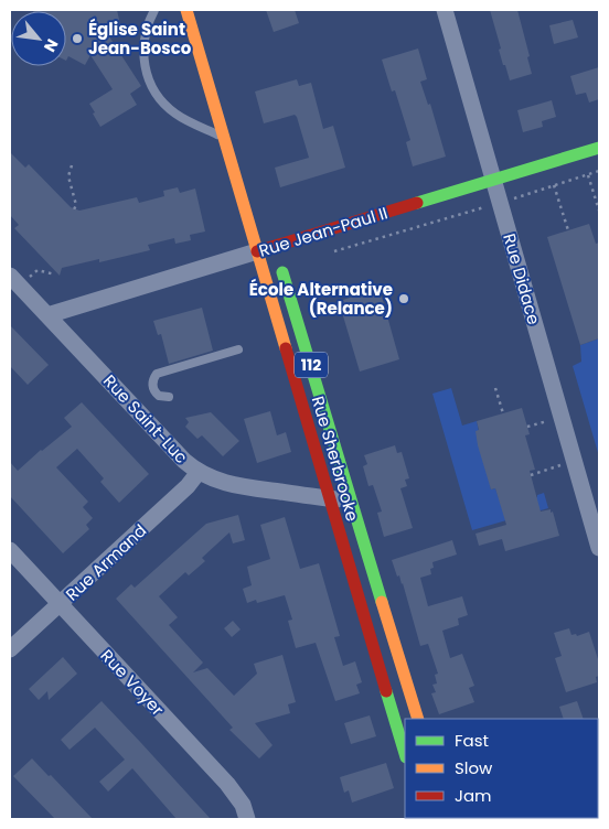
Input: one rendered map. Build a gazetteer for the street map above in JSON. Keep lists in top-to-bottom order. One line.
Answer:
{"streets":{"main road":["Rue Jean-Paul II","112","Rue Sherbrooke"],"street":["Rue Didace","Rue Saint-Luc","Rue Armand","Rue Voyer"]},"crossings":[["Rue Jean-Paul II","Rue Didace"],["Rue Jean-Paul II","Rue Saint-Luc"],["Rue Jean-Paul II","Rue Sherbrooke"],["Rue Saint-Luc","Rue Sherbrooke"],["Rue Saint-Luc","Rue Armand"],["Rue Armand","Rue Voyer"]],"places":["Église Saint Jean-Bosco","École Alternative (Relance)"],"legend":["Fast","Slow","Jam"],"north":"bottom right"}
